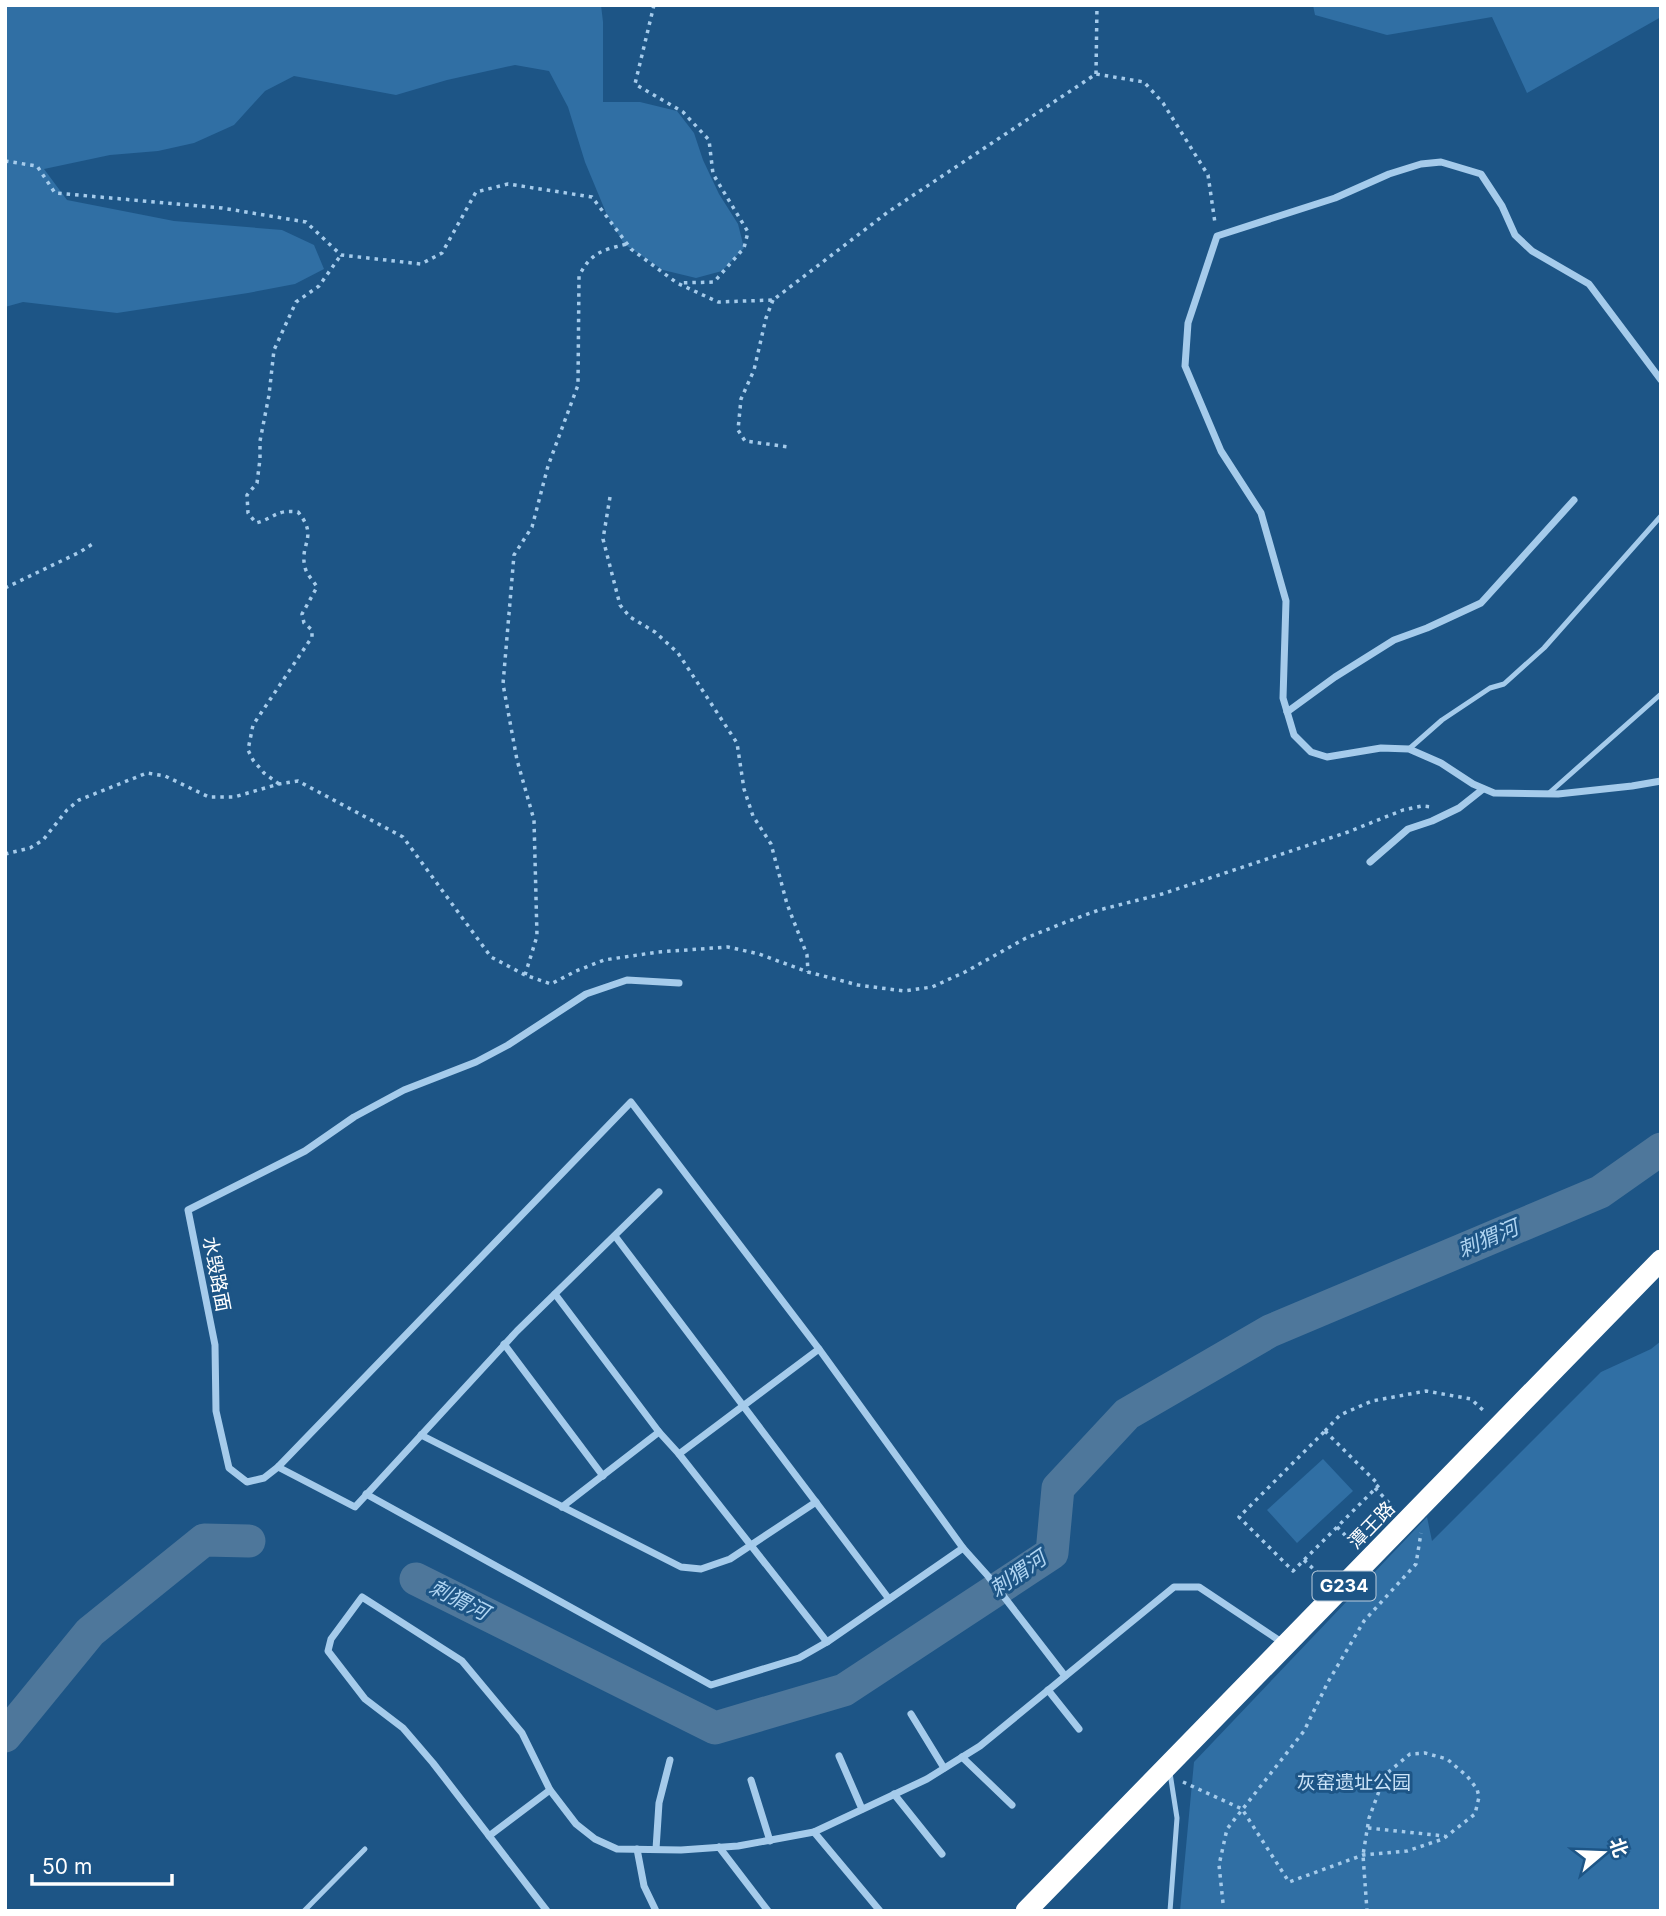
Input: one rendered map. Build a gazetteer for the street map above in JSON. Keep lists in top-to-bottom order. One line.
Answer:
{"streets":{"highway":["潭王路","G234"],"street":["水毁路面"]},"water":["刺猬河"],"parks":["灰窑遗址公园"],"scale_bar":"50 m","north":"right"}
